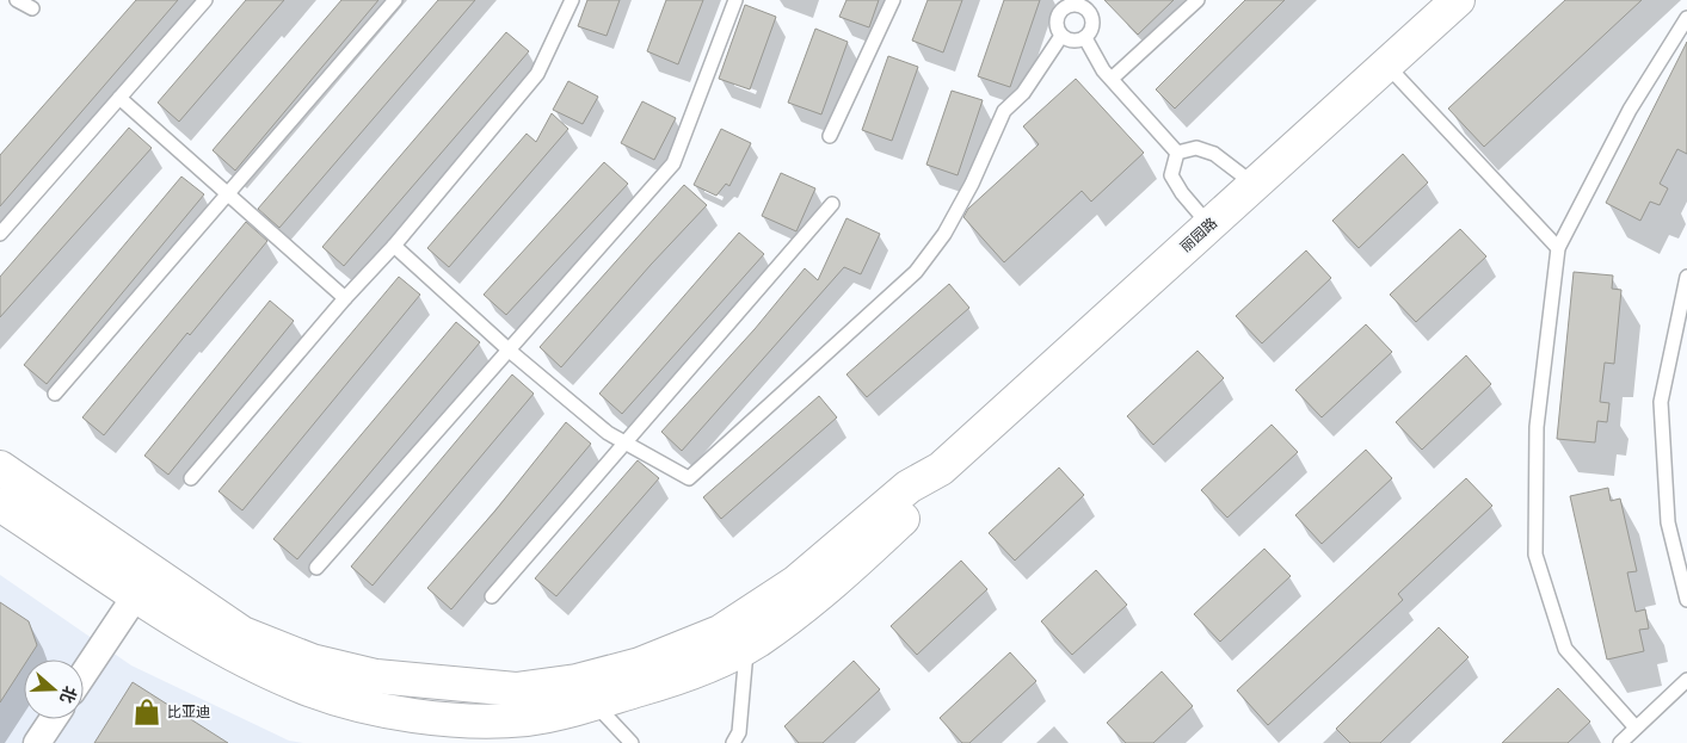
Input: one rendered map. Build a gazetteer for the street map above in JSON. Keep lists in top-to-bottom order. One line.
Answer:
{"streets":{"street":["丽园路"]},"places":{"shop":["比亚迪"]},"north":"right"}
